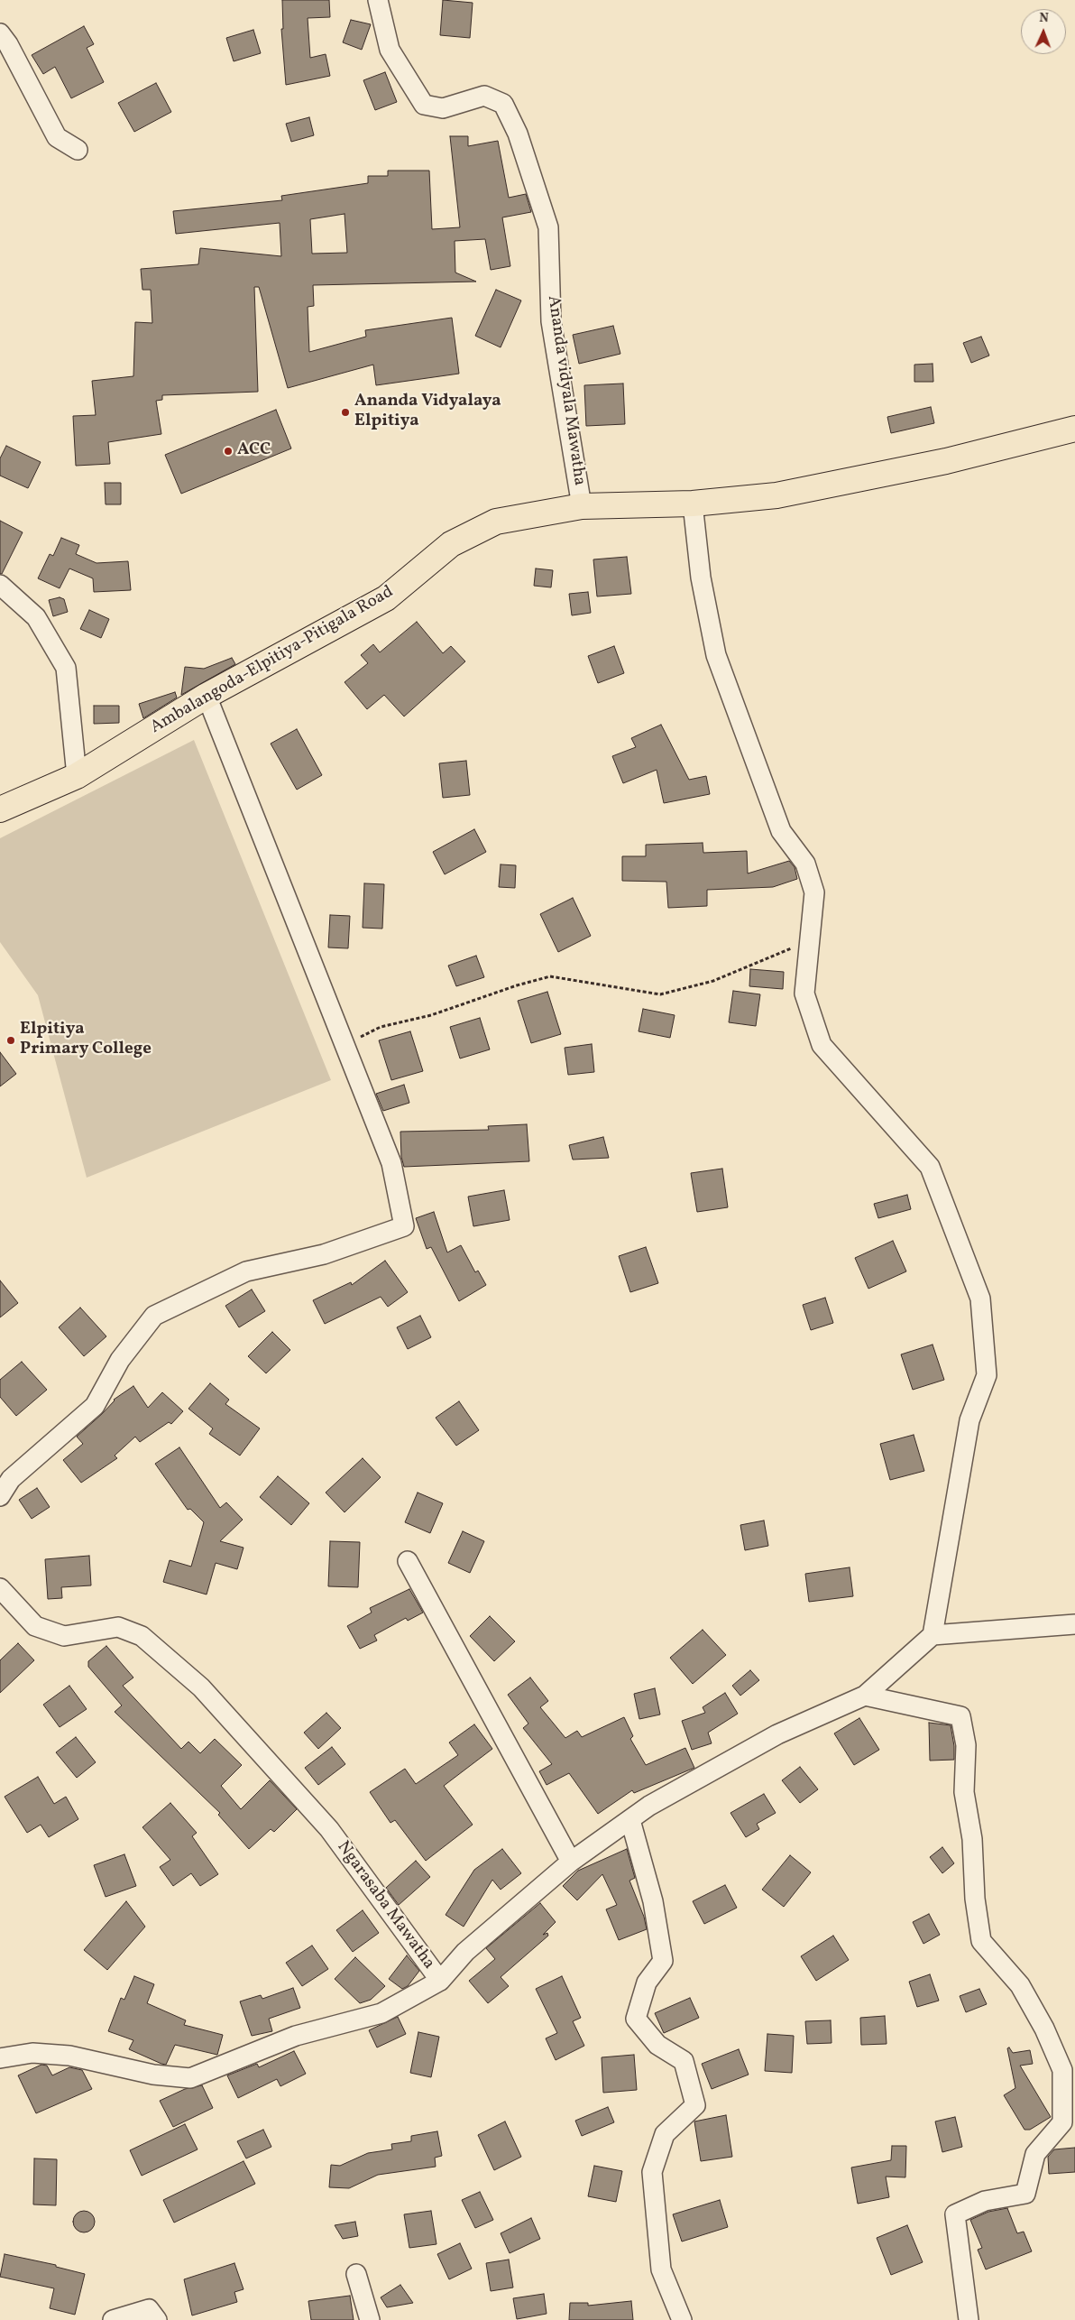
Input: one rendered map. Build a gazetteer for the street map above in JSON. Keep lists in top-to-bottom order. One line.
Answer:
{"streets":{"main road":["Ambalangoda-Elpitiya-Pitigala Road"],"street":["Ananda vidyala Mawatha","Ngarasaba Mawatha"]},"crossings":[["Ananda vidyala Mawatha","Ambalangoda-Elpitiya-Pitigala Road"]],"places":["Ananda Vidyalaya Elpitiya","ACC","Elpitiya Primary College"],"north":"top"}
